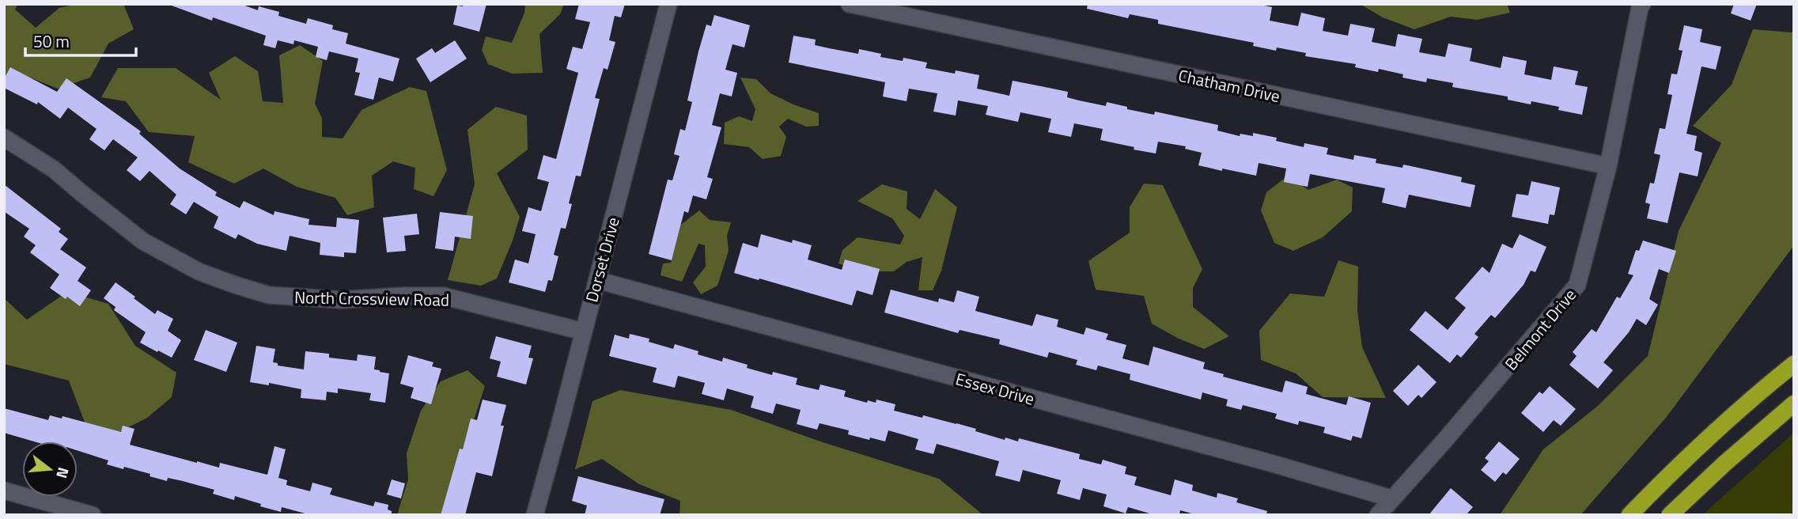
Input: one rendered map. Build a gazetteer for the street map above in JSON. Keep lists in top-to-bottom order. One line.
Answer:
{"streets":{"street":["Chatham Drive","Dorset Drive","North Crossview Road","Belmont Drive","Essex Drive"]},"crossings":[["Chatham Drive","Belmont Drive"],["Dorset Drive","North Crossview Road"],["Dorset Drive","Essex Drive"],["Belmont Drive","Essex Drive"]],"scale_bar":"50 m","north":"right"}
